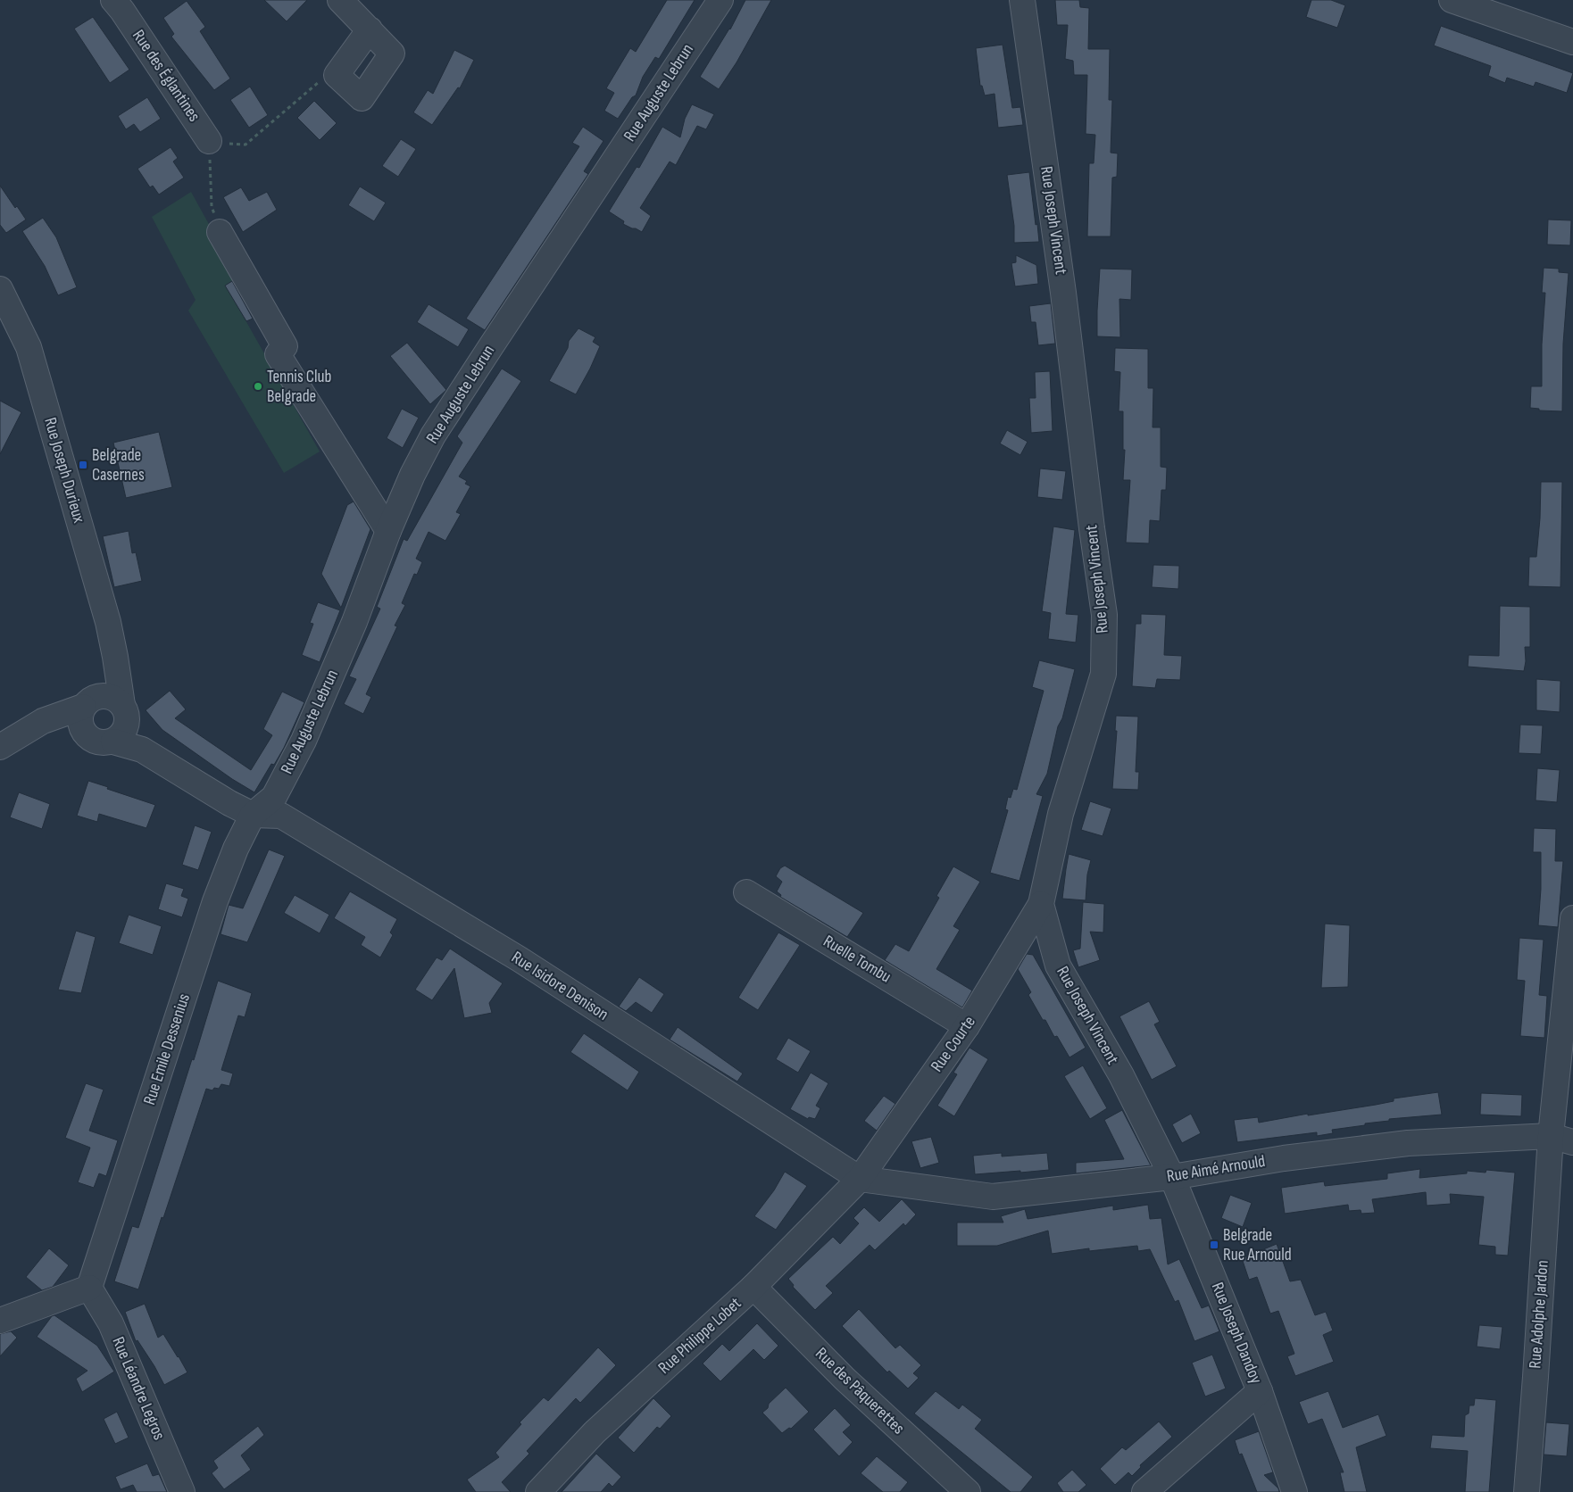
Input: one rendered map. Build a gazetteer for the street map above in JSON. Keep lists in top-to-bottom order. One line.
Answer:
{"streets":{"street":["Rue des Églantines","Rue Auguste Lebrun","Rue Joseph Vincent","Rue Joseph Durieux","Ruelle Tombu","Rue Isidore Denison","Rue Courte","Rue Emile Dessenius","Rue Aimé Arnould","Rue Adolphe Jardon","Rue Joseph Dandoy","Rue Philippe Lobet","Rue Léandre Legros","Rue des Pâquerettes"]},"crossings":[["Rue Auguste Lebrun","Rue Joseph Durieux"],["Rue Auguste Lebrun","Rue Isidore Denison"],["Rue Auguste Lebrun","Rue Emile Dessenius"],["Rue Joseph Vincent","Rue Courte"],["Rue Joseph Vincent","Rue Aimé Arnould"],["Rue Joseph Vincent","Rue Joseph Dandoy"],["Rue Joseph Durieux","Rue Isidore Denison"],["Rue Joseph Durieux","Rue Emile Dessenius"],["Ruelle Tombu","Rue Courte"],["Rue Isidore Denison","Rue Courte"],["Rue Isidore Denison","Rue Emile Dessenius"],["Rue Isidore Denison","Rue Aimé Arnould"],["Rue Isidore Denison","Rue Philippe Lobet"],["Rue Courte","Rue Aimé Arnould"],["Rue Courte","Rue Philippe Lobet"],["Rue Emile Dessenius","Rue Léandre Legros"],["Rue Aimé Arnould","Rue Adolphe Jardon"],["Rue Aimé Arnould","Rue Joseph Dandoy"],["Rue Aimé Arnould","Rue Philippe Lobet"],["Rue Philippe Lobet","Rue des Pâquerettes"]],"places":{"other":["Tennis Club Belgrade"],"transit":["Belgrade Casernes","Belgrade Rue Arnould"]}}
